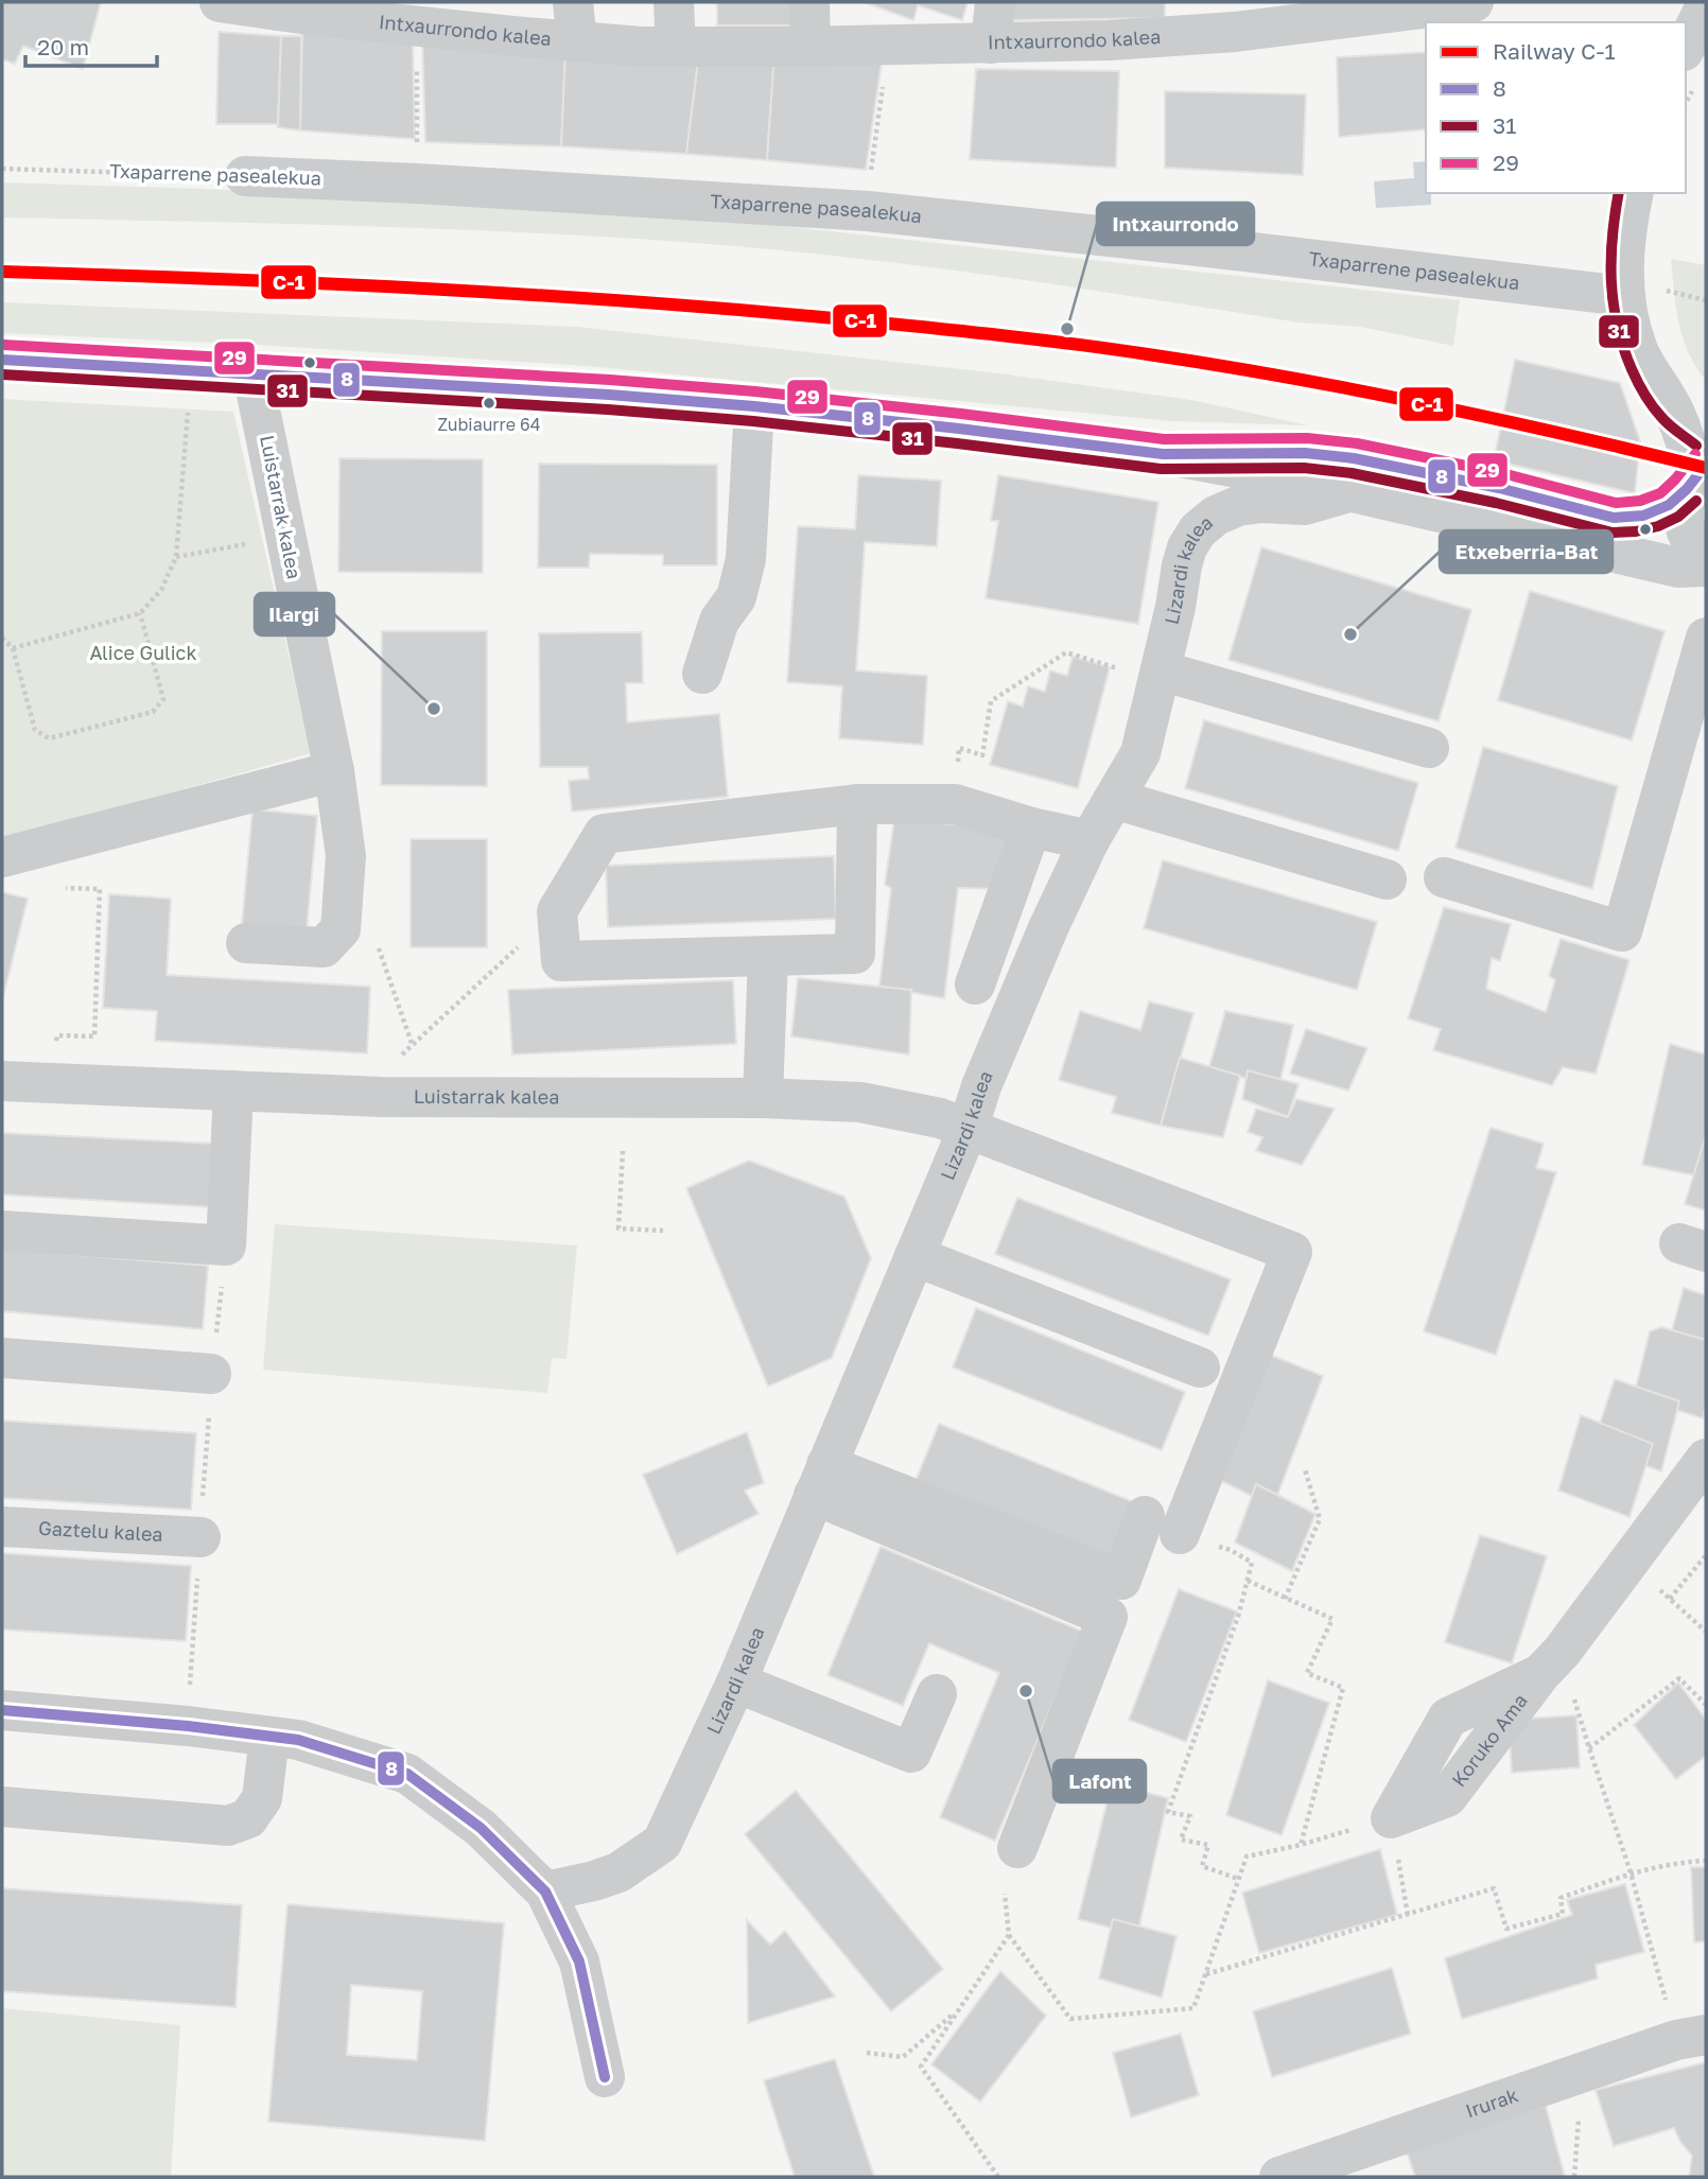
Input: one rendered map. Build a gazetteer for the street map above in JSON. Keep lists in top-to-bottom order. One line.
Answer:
{"streets":{"street":["Intxaurrondo kalea","Txaparrene pasealekua","Luistarrak kalea","Lizardi kalea","Gaztelu kalea","Koruko Ama","Irurak"]},"crossings":[["Luistarrak kalea","Lizardi kalea"]],"parks":["Alice Gulick"],"places":["Intxaurrondo","Zubiaurre 64","Etxeberria-Bat","Ilargi","Lafont"],"lines":["transit line 31","rail line C-1","transit line 29","transit line 8"],"legend":["Railway C-1","8","31","29"],"scale_bar":"20 m"}
